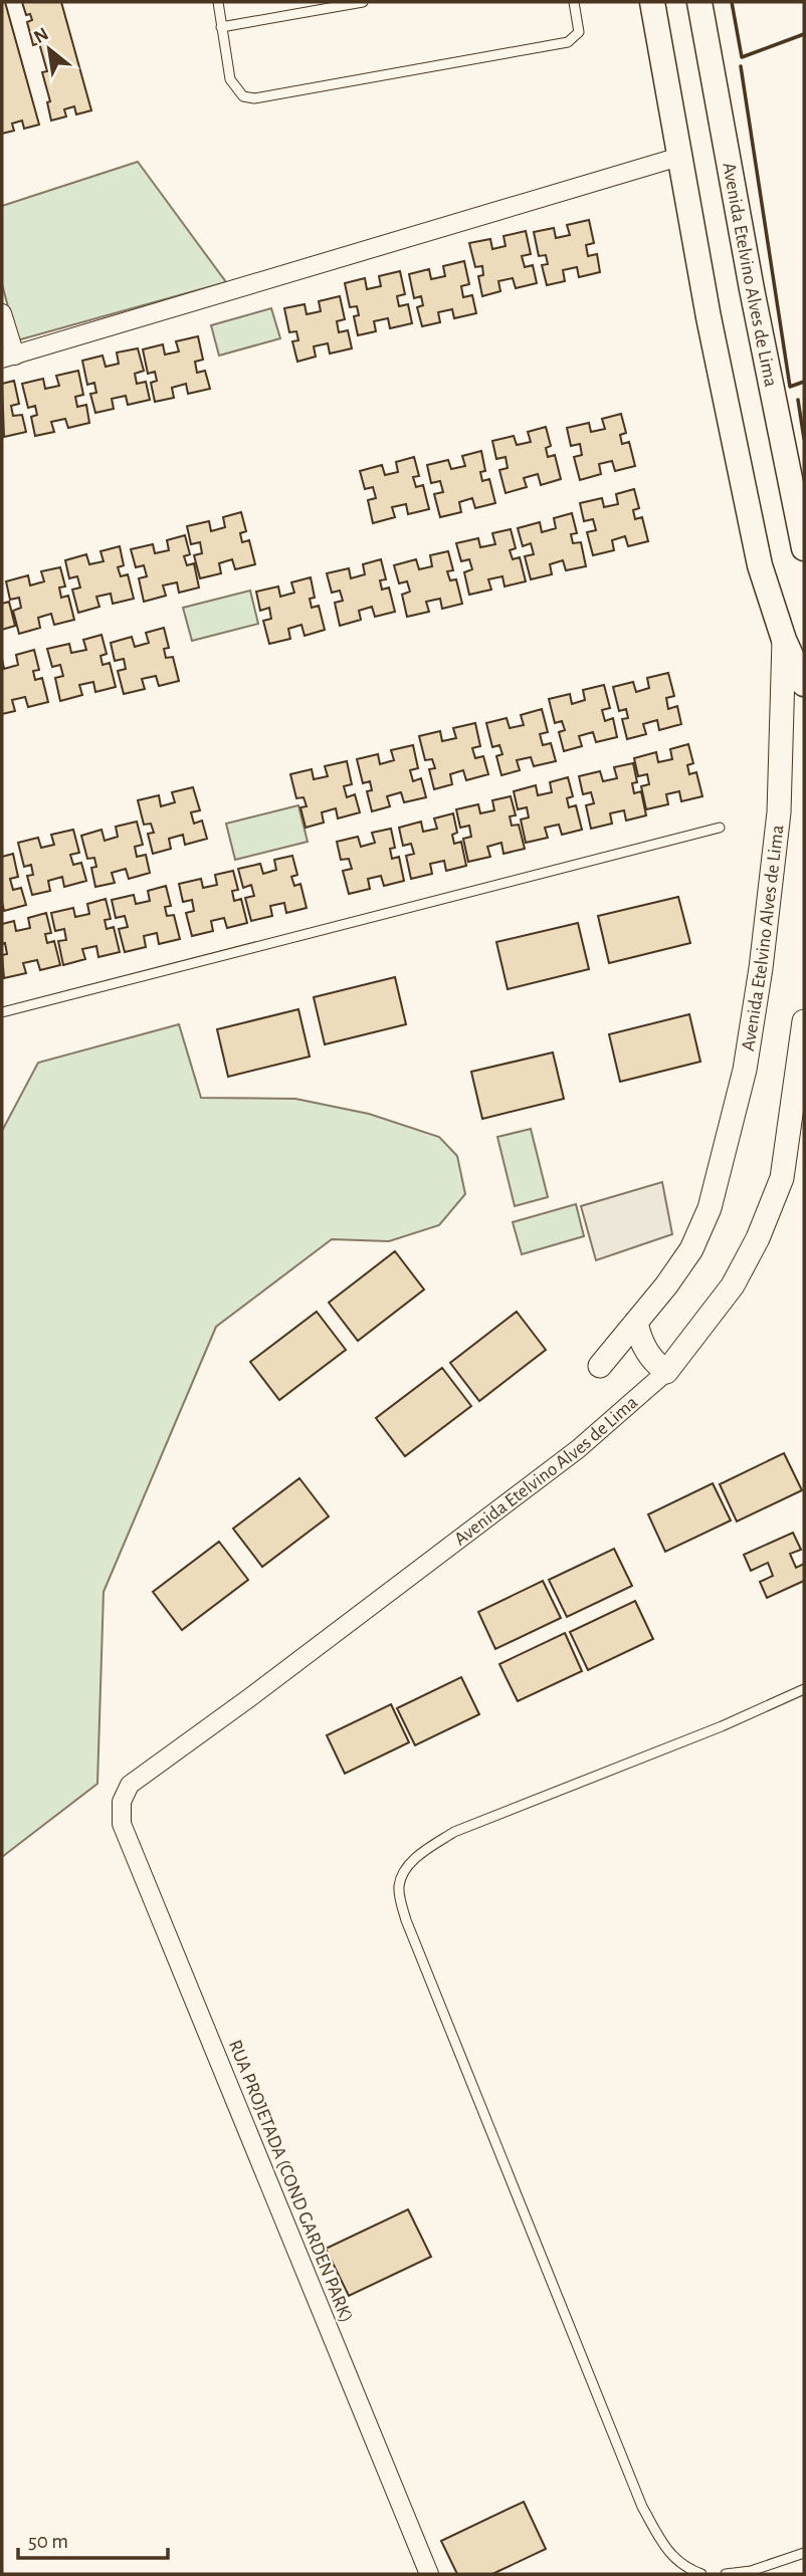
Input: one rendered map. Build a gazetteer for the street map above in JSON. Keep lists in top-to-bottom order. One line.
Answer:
{"streets":{"main road":["Avenida Etelvino Alves de Lima"],"street":["RUA PROJETADA (COND GARDEN PARK)"]},"crossings":[["Avenida Etelvino Alves de Lima","RUA PROJETADA (COND GARDEN PARK)"]],"scale_bar":"50 m","north":"top left"}
